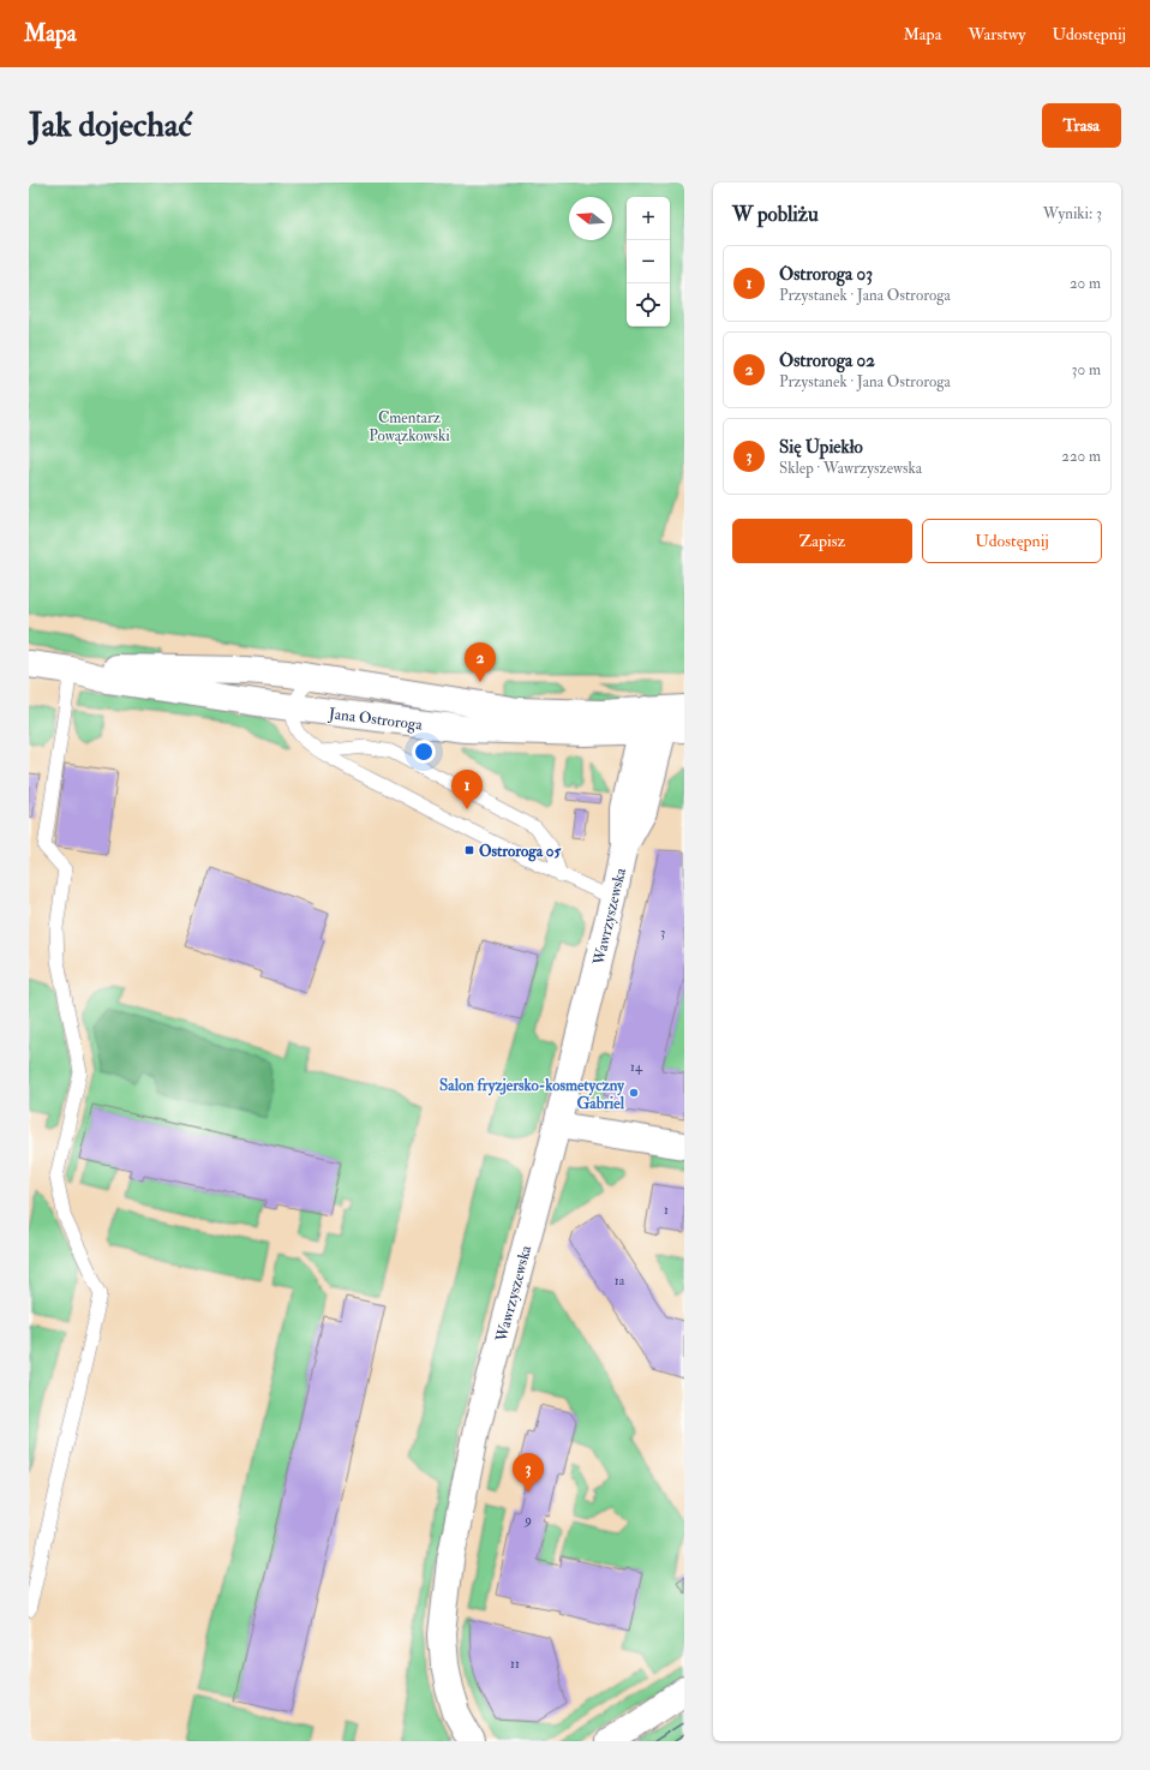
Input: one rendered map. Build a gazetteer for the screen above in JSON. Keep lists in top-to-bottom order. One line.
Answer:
{"streets":{"street":["Jana Ostroroga","Wawrzyszewska"]},"crossings":[["Jana Ostroroga","Wawrzyszewska"]],"parks":["Cmentarz Powązkowski"],"places":{"transit":["Ostroroga 05"],"other":["Salon fryzjersko-kosmetyczny Gabriel"]},"house_numbers":["3","14","1","1a","9","11"],"north":"left","page":{"header":"Mapa","nav":["Mapa","Warstwy","Udostępnij"],"buttons":["Trasa",["Zapisz","Udostępnij"]],"title":"Jak dojechać","heading":["W pobliżu","Wyniki: 3"],"map_buttons":["+","−"],"list":[{"mark":"1","name":"Ostroroga 03","note":"Przystanek · Jana Ostroroga","value":"20 m"},{"mark":"2","name":"Ostroroga 02","note":"Przystanek · Jana Ostroroga","value":"30 m"},{"mark":"3","name":"Się Upiekło","note":"Sklep · Wawrzyszewska","value":"220 m"}],"pins":["2","1","3"]}}
